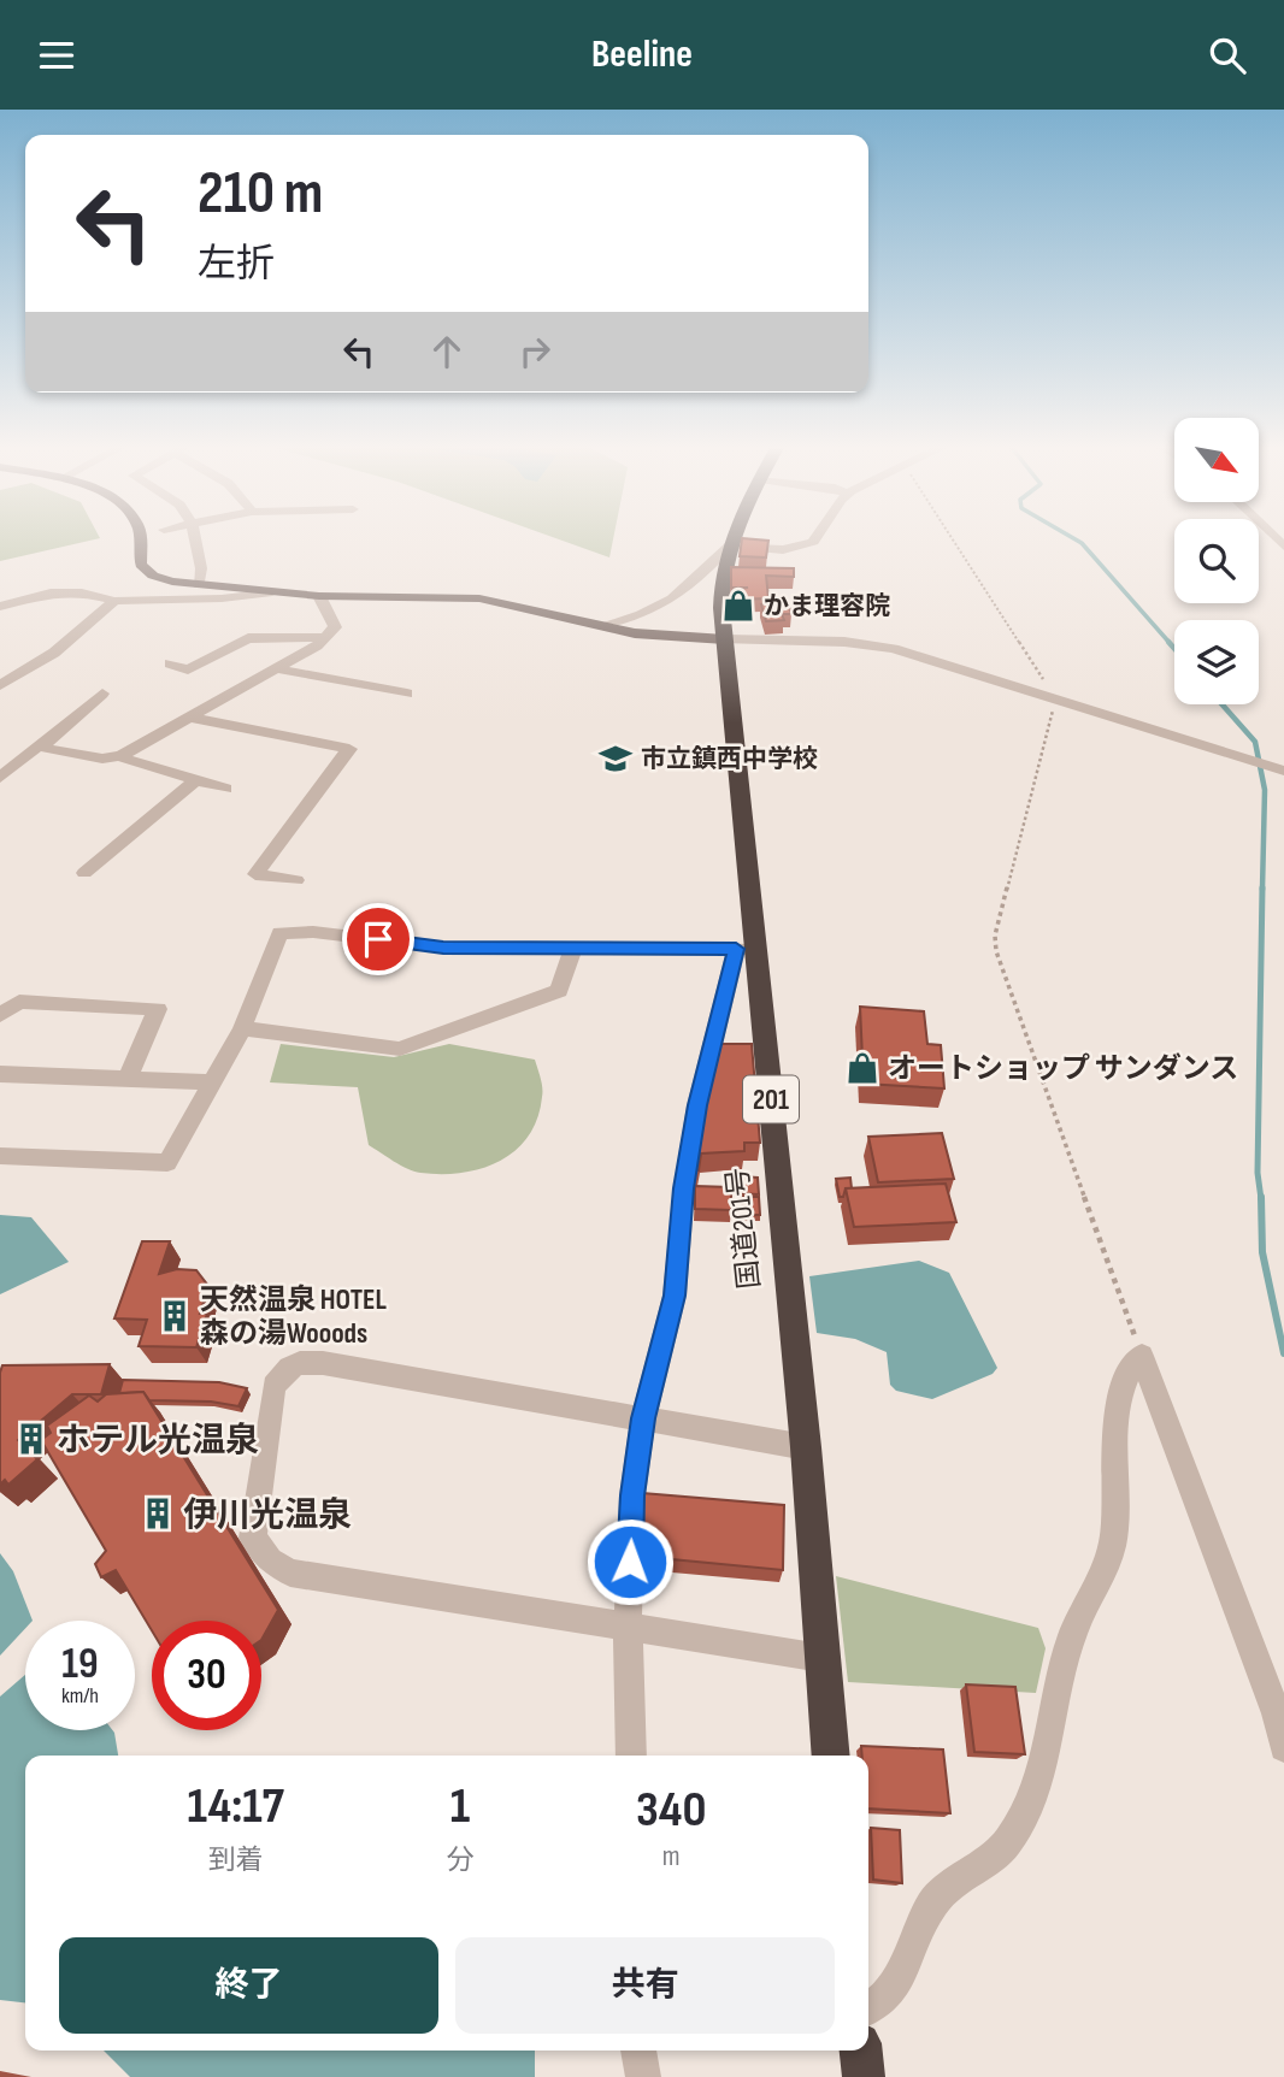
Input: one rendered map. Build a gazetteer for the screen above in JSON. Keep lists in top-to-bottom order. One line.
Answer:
{"streets":{"highway":["201","国道201号"]},"places":{"shop":["かま理容院","オートショップ サンダンス"],"school or university":["市立鎮西中学校"],"building":["天然温泉 HOTEL 森の湯Wooods","ホテル光温泉","伊川光温泉"]},"north":"bottom right","page":{"header":"Beeline","turn":["210 m","左折"],"speed":"19 km/h","limit":"30","eta":["14:17","到着","1","分","340","m"],"buttons":["終了","共有"]}}
